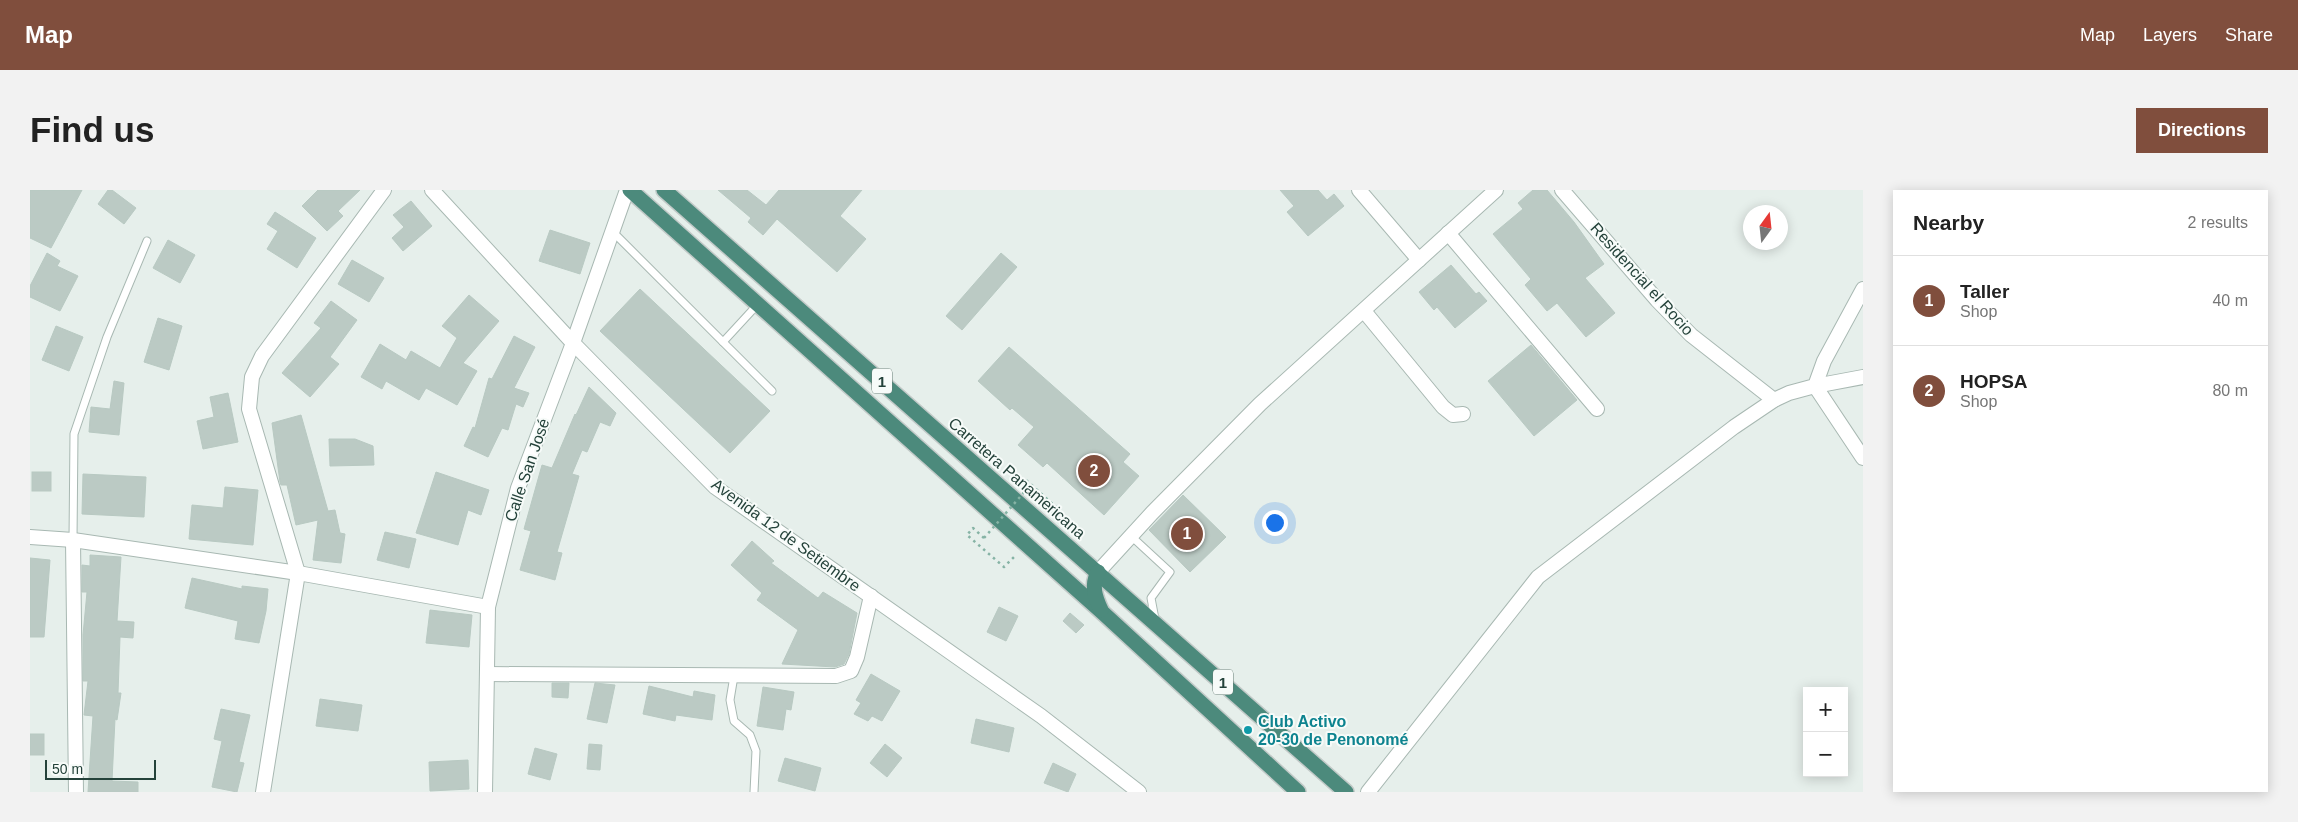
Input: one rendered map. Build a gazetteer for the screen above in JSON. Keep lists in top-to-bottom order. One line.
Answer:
{"streets":{"highway":["1","Carretera Panamericana"],"street":["Residencial el Rocio","Calle San José","Avenida 12 de Setiembre"]},"crossings":[["1","Calle San José"],["Calle San José","Avenida 12 de Setiembre"]],"places":["Club Activo 20-30 de Penonomé"],"scale_bar":"50 m","north":"top","page":{"header":"Map","nav":["Map","Layers","Share"],"buttons":"Directions","title":"Find us","heading":["Nearby","2 results"],"list":[{"mark":"1","name":"Taller","note":"Shop","value":"40 m"},{"mark":"2","name":"HOPSA","note":"Shop","value":"80 m"}],"pins":["2","1"],"map_buttons":["+","−"],"scale":"50 m"}}
